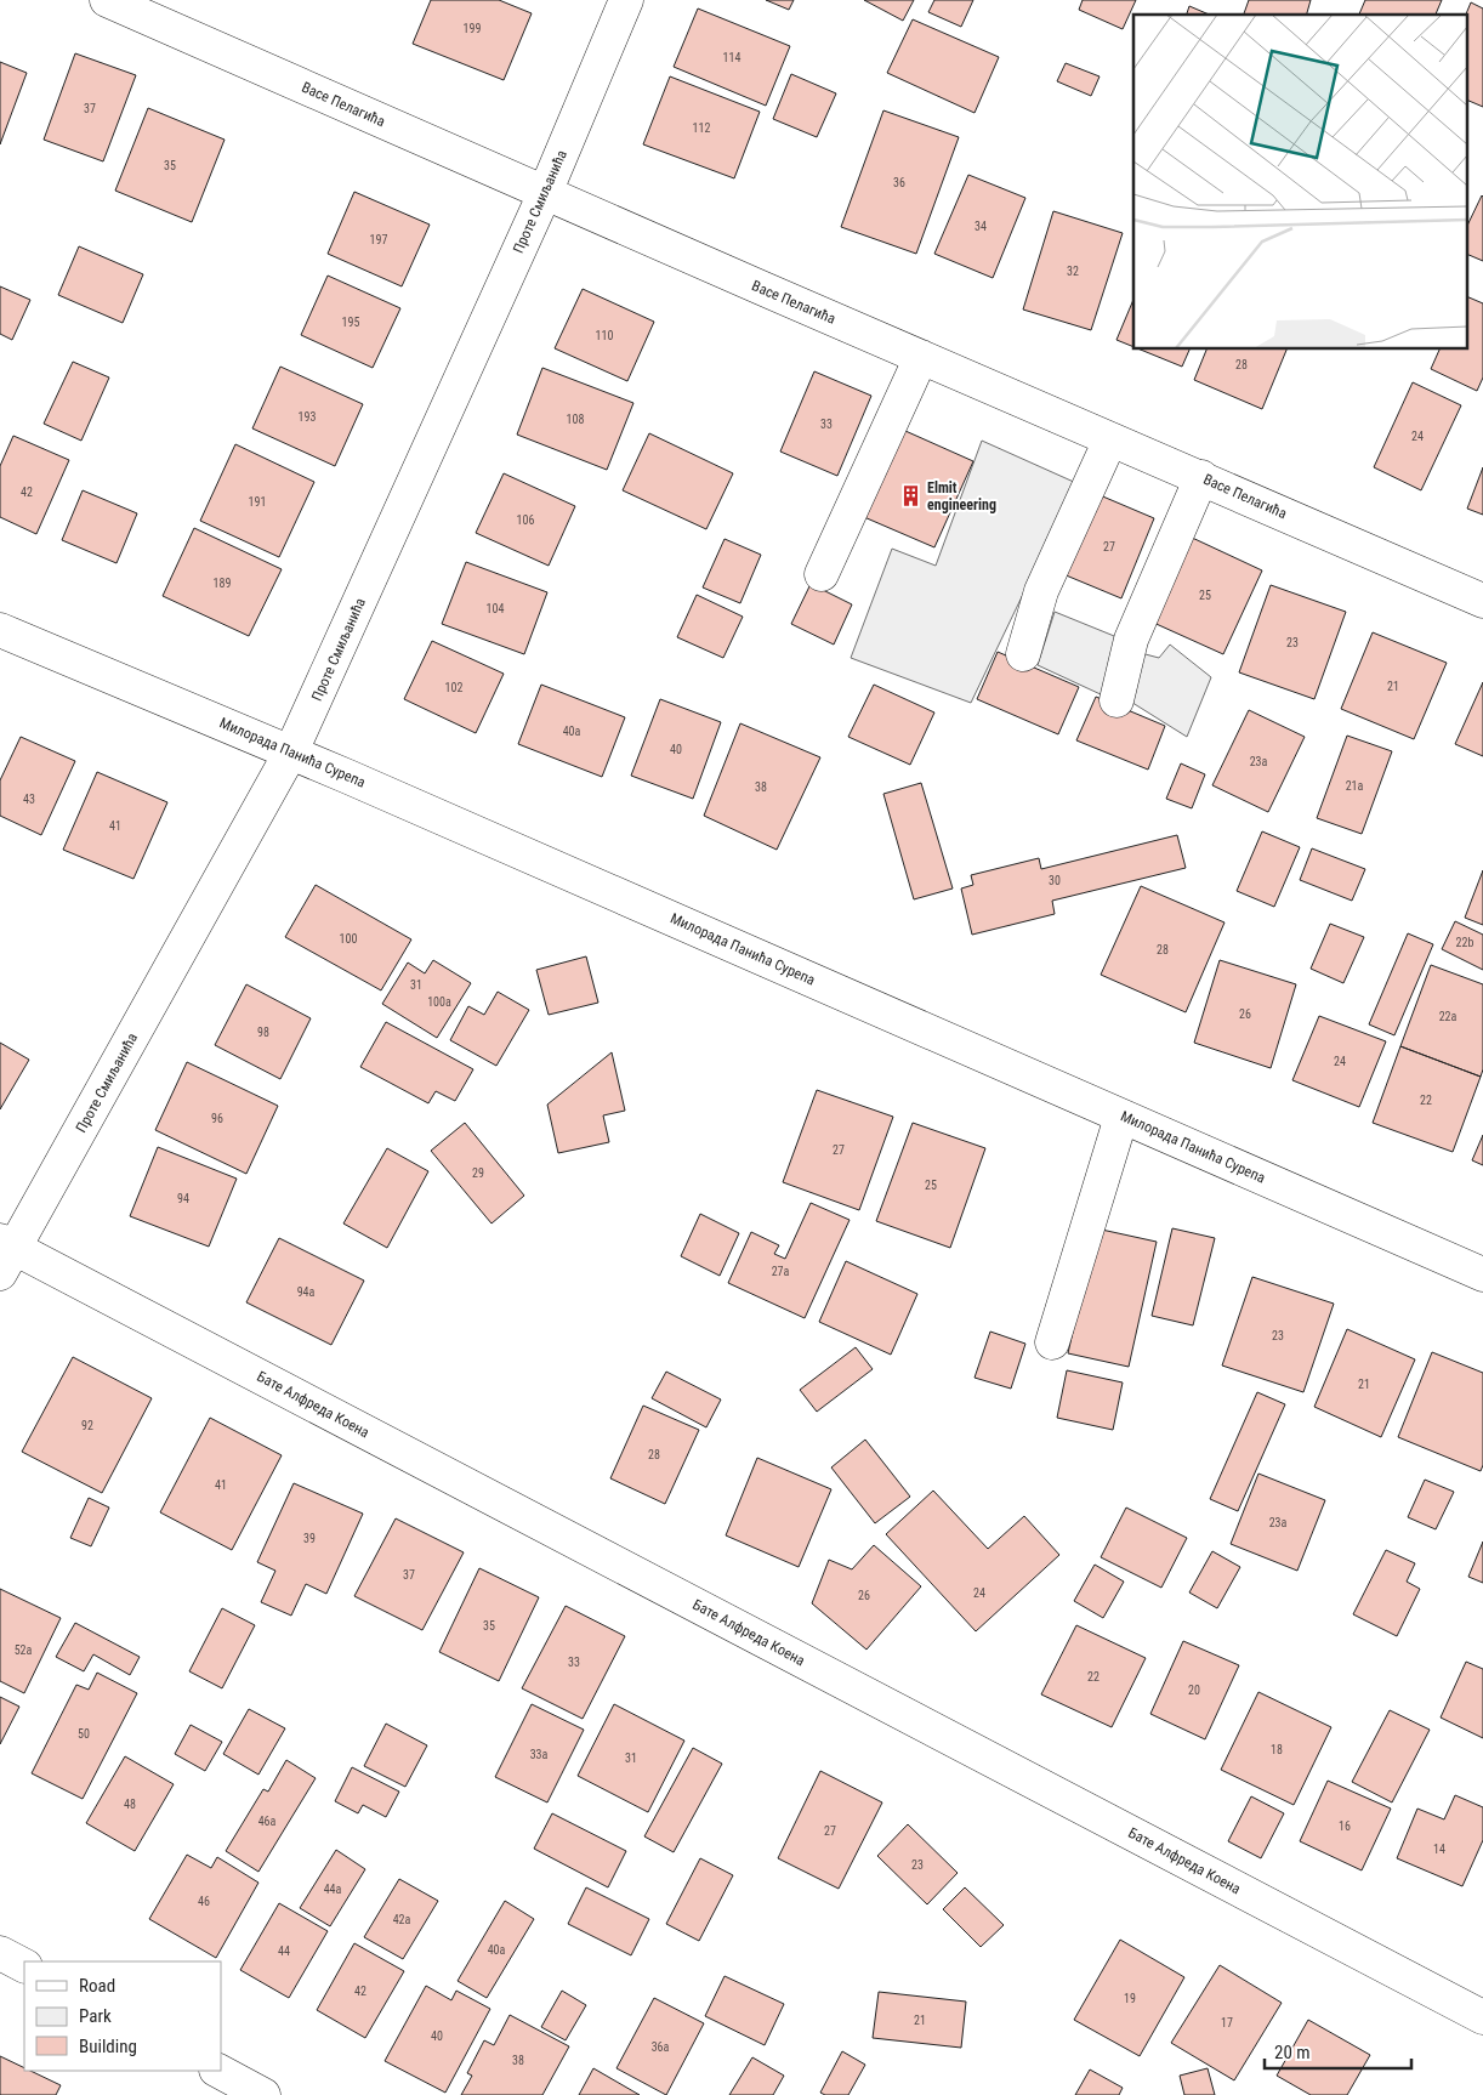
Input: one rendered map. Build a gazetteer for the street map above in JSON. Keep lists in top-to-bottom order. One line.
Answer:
{"streets":{"street":["Васе Пелагића","Проте Смиљанића","Милорада Панића Сурепа","Бате Алфреда Коена"]},"crossings":[["Васе Пелагића","Проте Смиљанића"],["Проте Смиљанића","Милорада Панића Сурепа"],["Проте Смиљанића","Бате Алфреда Коена"]],"places":{"building":["Elmit engineering"]},"house_numbers":["199","114","37","112","35","36","34","197","32","195","110","28","193","108","33","24","42","191","106","27","189","25","104","23","21","102","40a","40","23a","21a","38","43","41","30","100","22b","28","31","100a","26","22a","98","24","22","96","27","29","25","94","27a","94a","23","21","92","28","41","23a","39","37","24","26","35","52a","33","22","20","50","18","33a","31","48","46a","16","27","14","23","44a","46","42a","40a","44","42","19","21","17","40","36a","38"],"legend":["Road","Park","Building"],"scale_bar":"20 m"}
